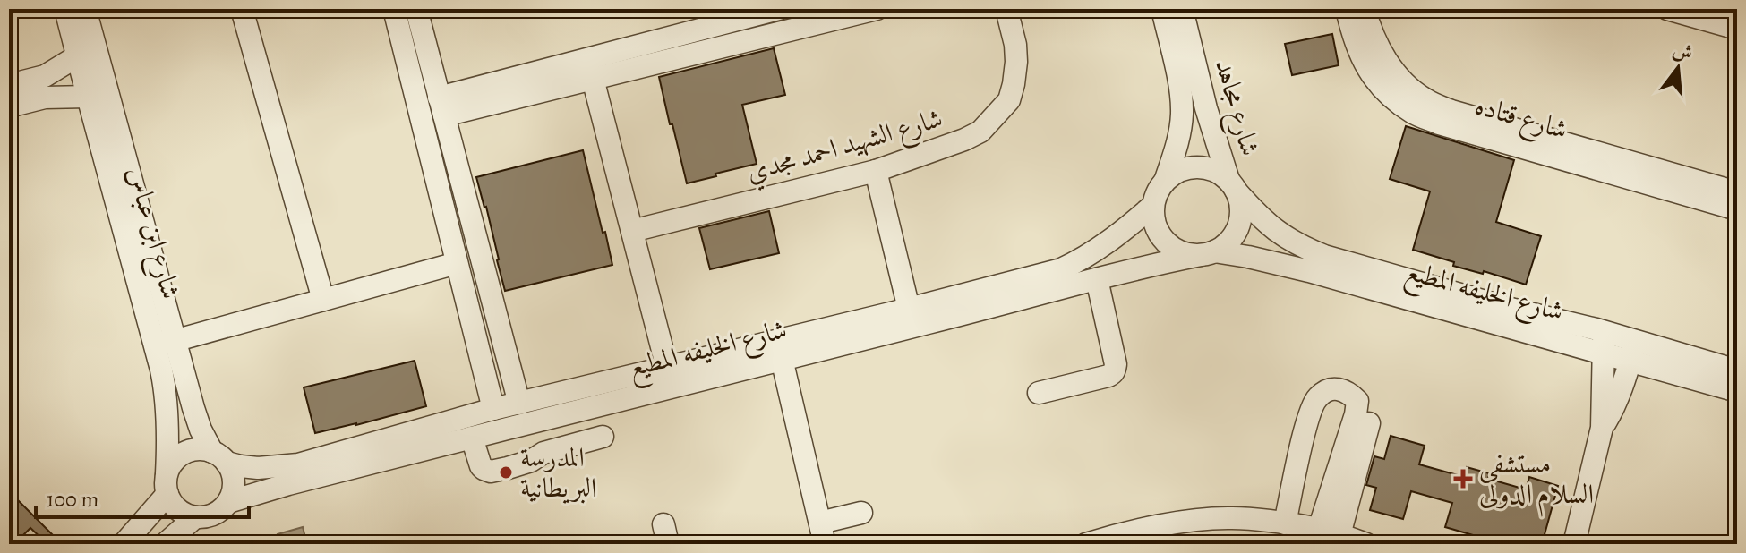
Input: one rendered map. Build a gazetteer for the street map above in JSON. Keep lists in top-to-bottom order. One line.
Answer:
{"streets":{"street":["شارع مجاهد","شارع قتاده","شارع الشهيد احمد مجدي","شارع ابن عباس","شارع الخليفه المطيع"]},"crossings":[["شارع مجاهد","شارع الخليفه المطيع"],["شارع ابن عباس","شارع الخليفه المطيع"]],"places":{"other":["المدرسة البريطانية"],"health":["مستشفى السلام الدولى"]},"scale_bar":"100 m","north":"top"}
